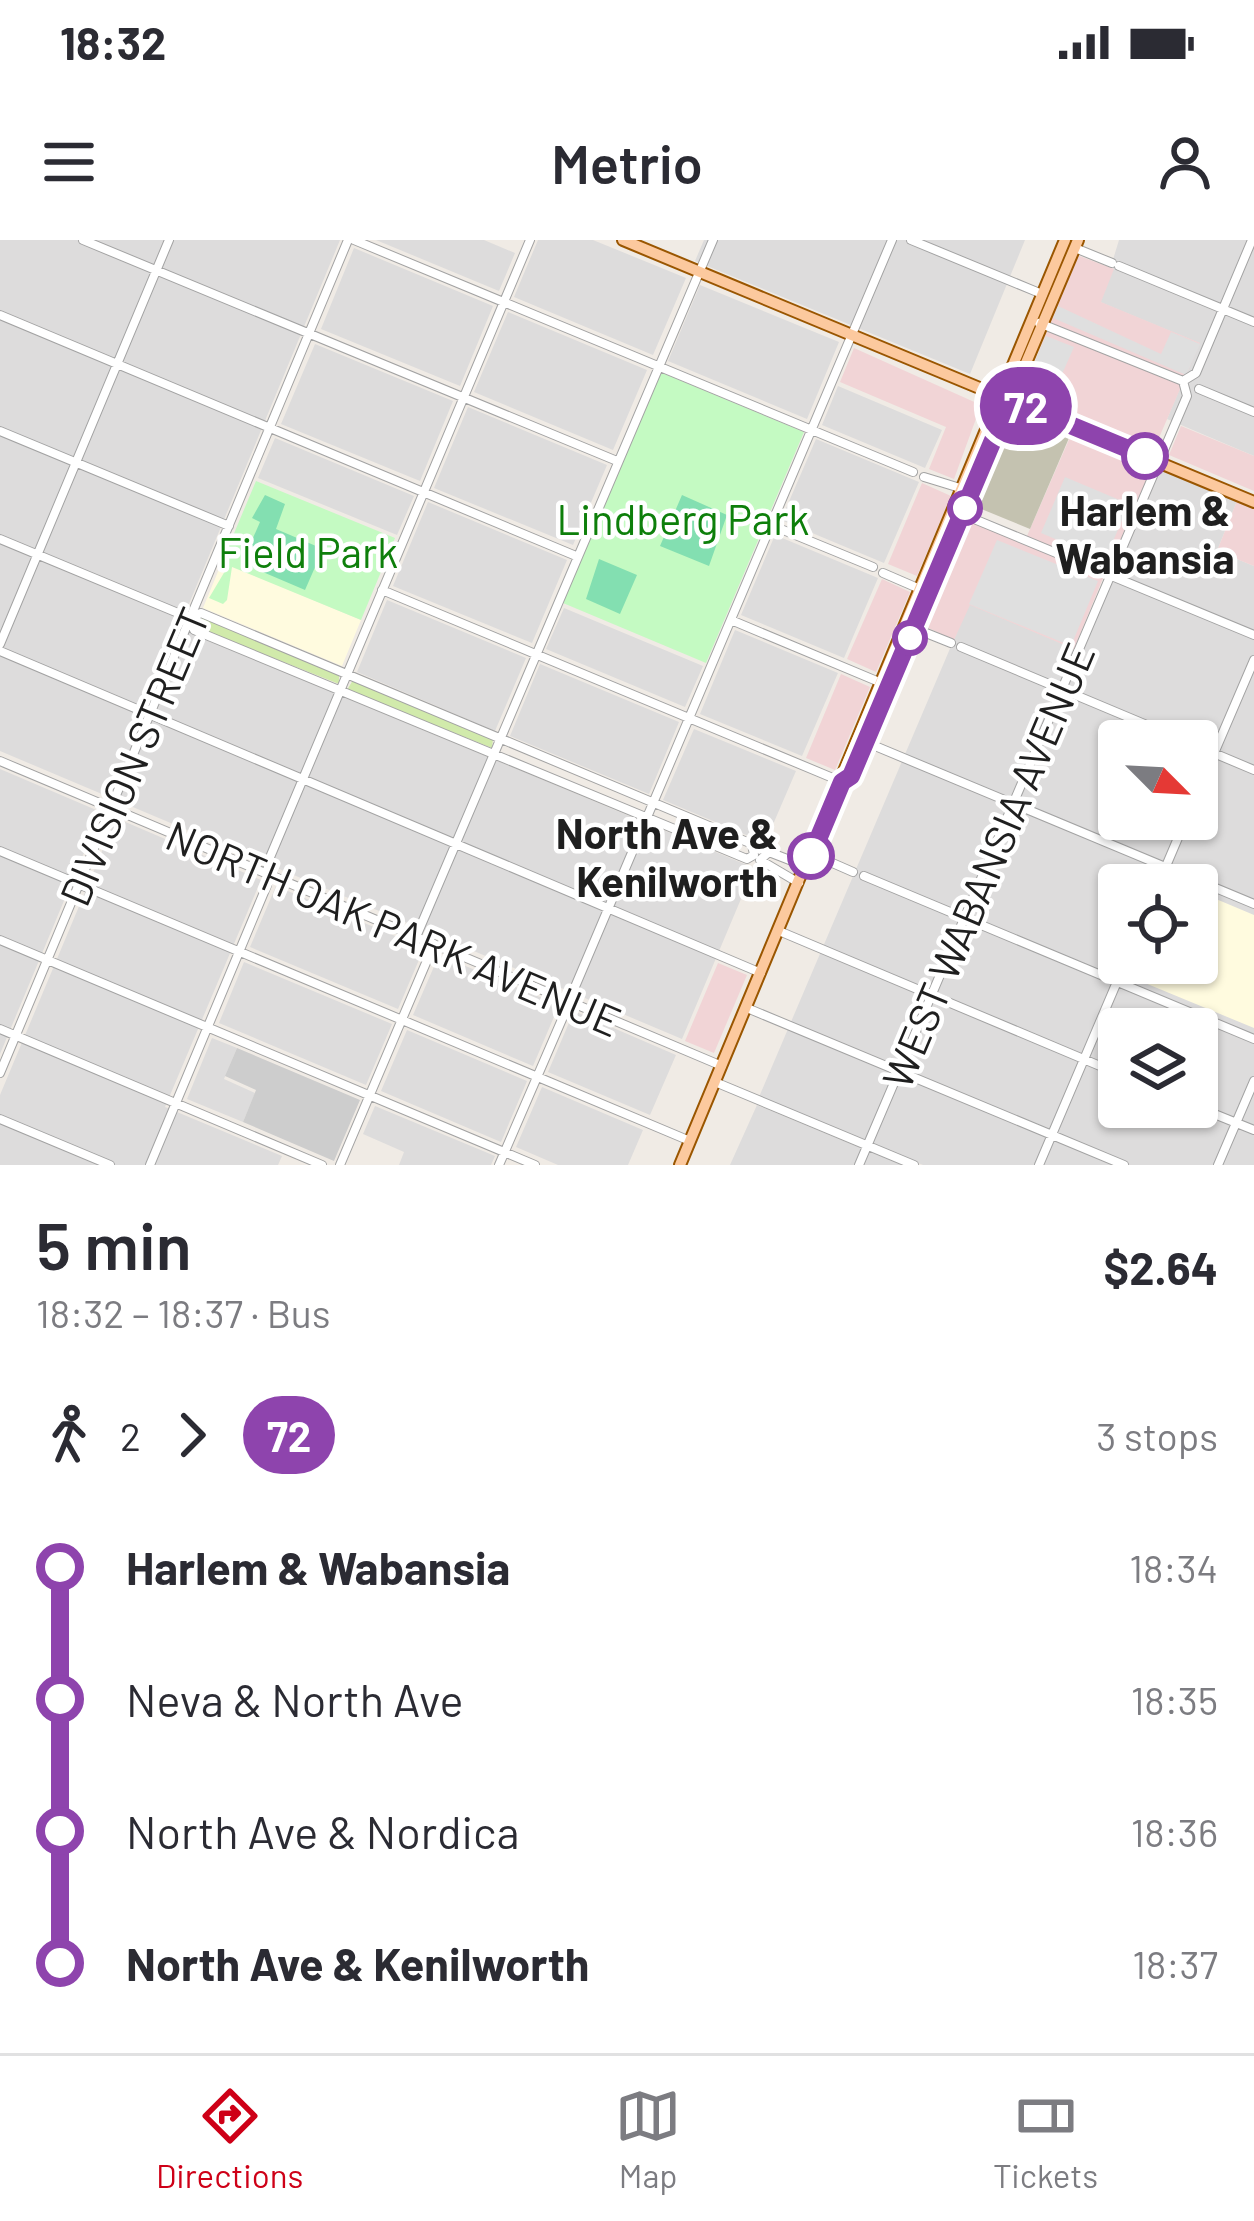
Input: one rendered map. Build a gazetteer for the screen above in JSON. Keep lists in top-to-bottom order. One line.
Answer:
{"streets":{"street":["DIVISION STREET","WEST WABANSIA AVENUE","NORTH OAK PARK AVENUE"]},"crossings":[["DIVISION STREET","NORTH OAK PARK AVENUE"]],"parks":["Lindberg Park","Field Park"],"places":["Harlem & Wabansia","North Ave & Kenilworth"],"lines":["bus line 72"],"north":"bottom right","page":{"status":"18:32","header":"Metrio","on_map":"72","heading":["5 min","18:32 – 18:37 · Bus","$2.64"],"legs":["2","72","3 stops"],"list":[{"name":"Harlem & Wabansia","value":"18:34"},{"name":"Neva & North Ave","value":"18:35"},{"name":"North Ave & Nordica","value":"18:36"},{"name":"North Ave & Kenilworth","value":"18:37"}],"tabs":["Directions","Map","Tickets"]}}
